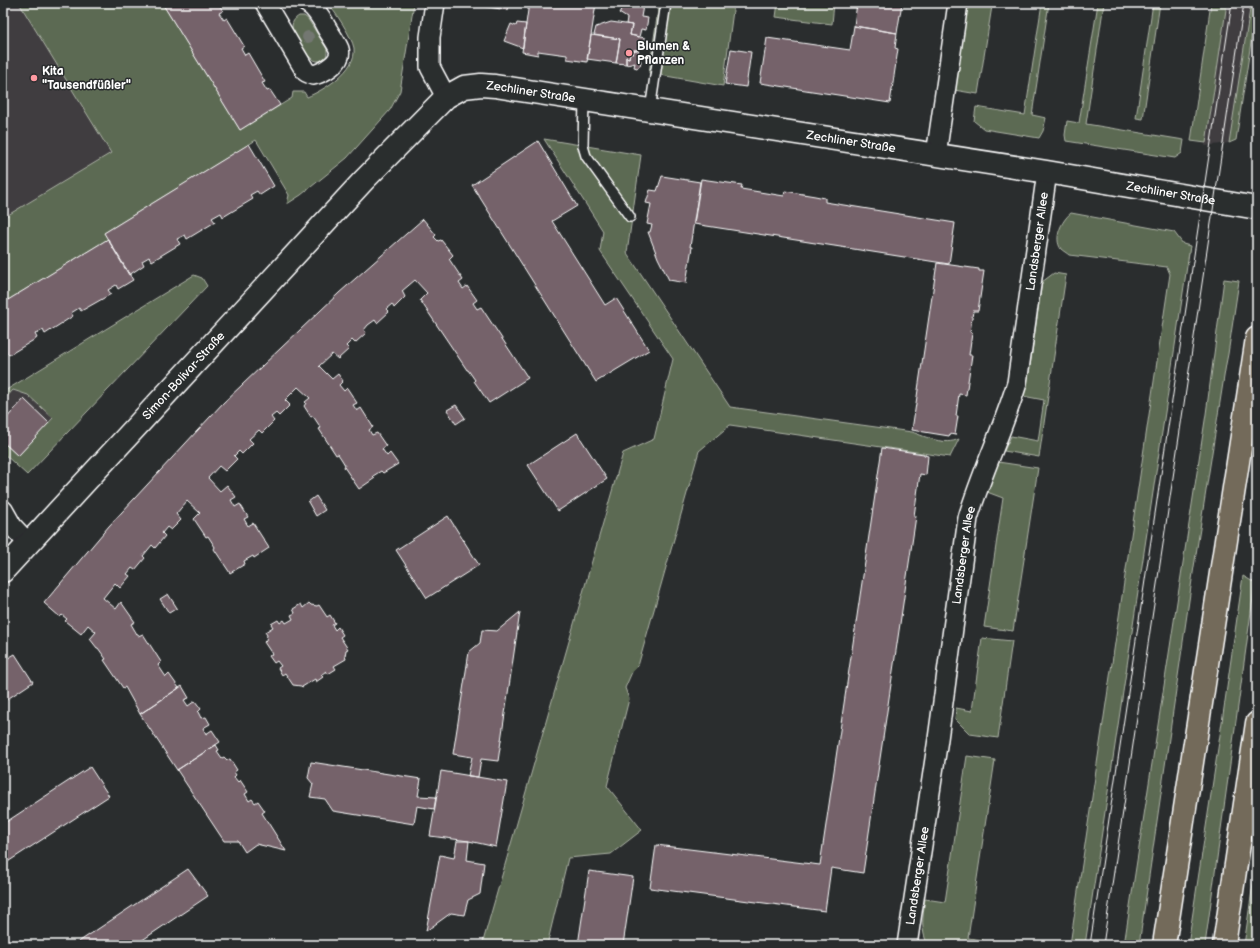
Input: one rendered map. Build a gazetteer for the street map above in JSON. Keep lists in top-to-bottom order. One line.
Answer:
{"streets":{"street":["Zechliner Straße","Landsberger Allee","Simon-Bolivar-Straße"]},"crossings":[["Zechliner Straße","Landsberger Allee"],["Zechliner Straße","Simon-Bolivar-Straße"]],"places":["Blumen & Pflanzen","Kita \"Tausendfüßler\""]}
